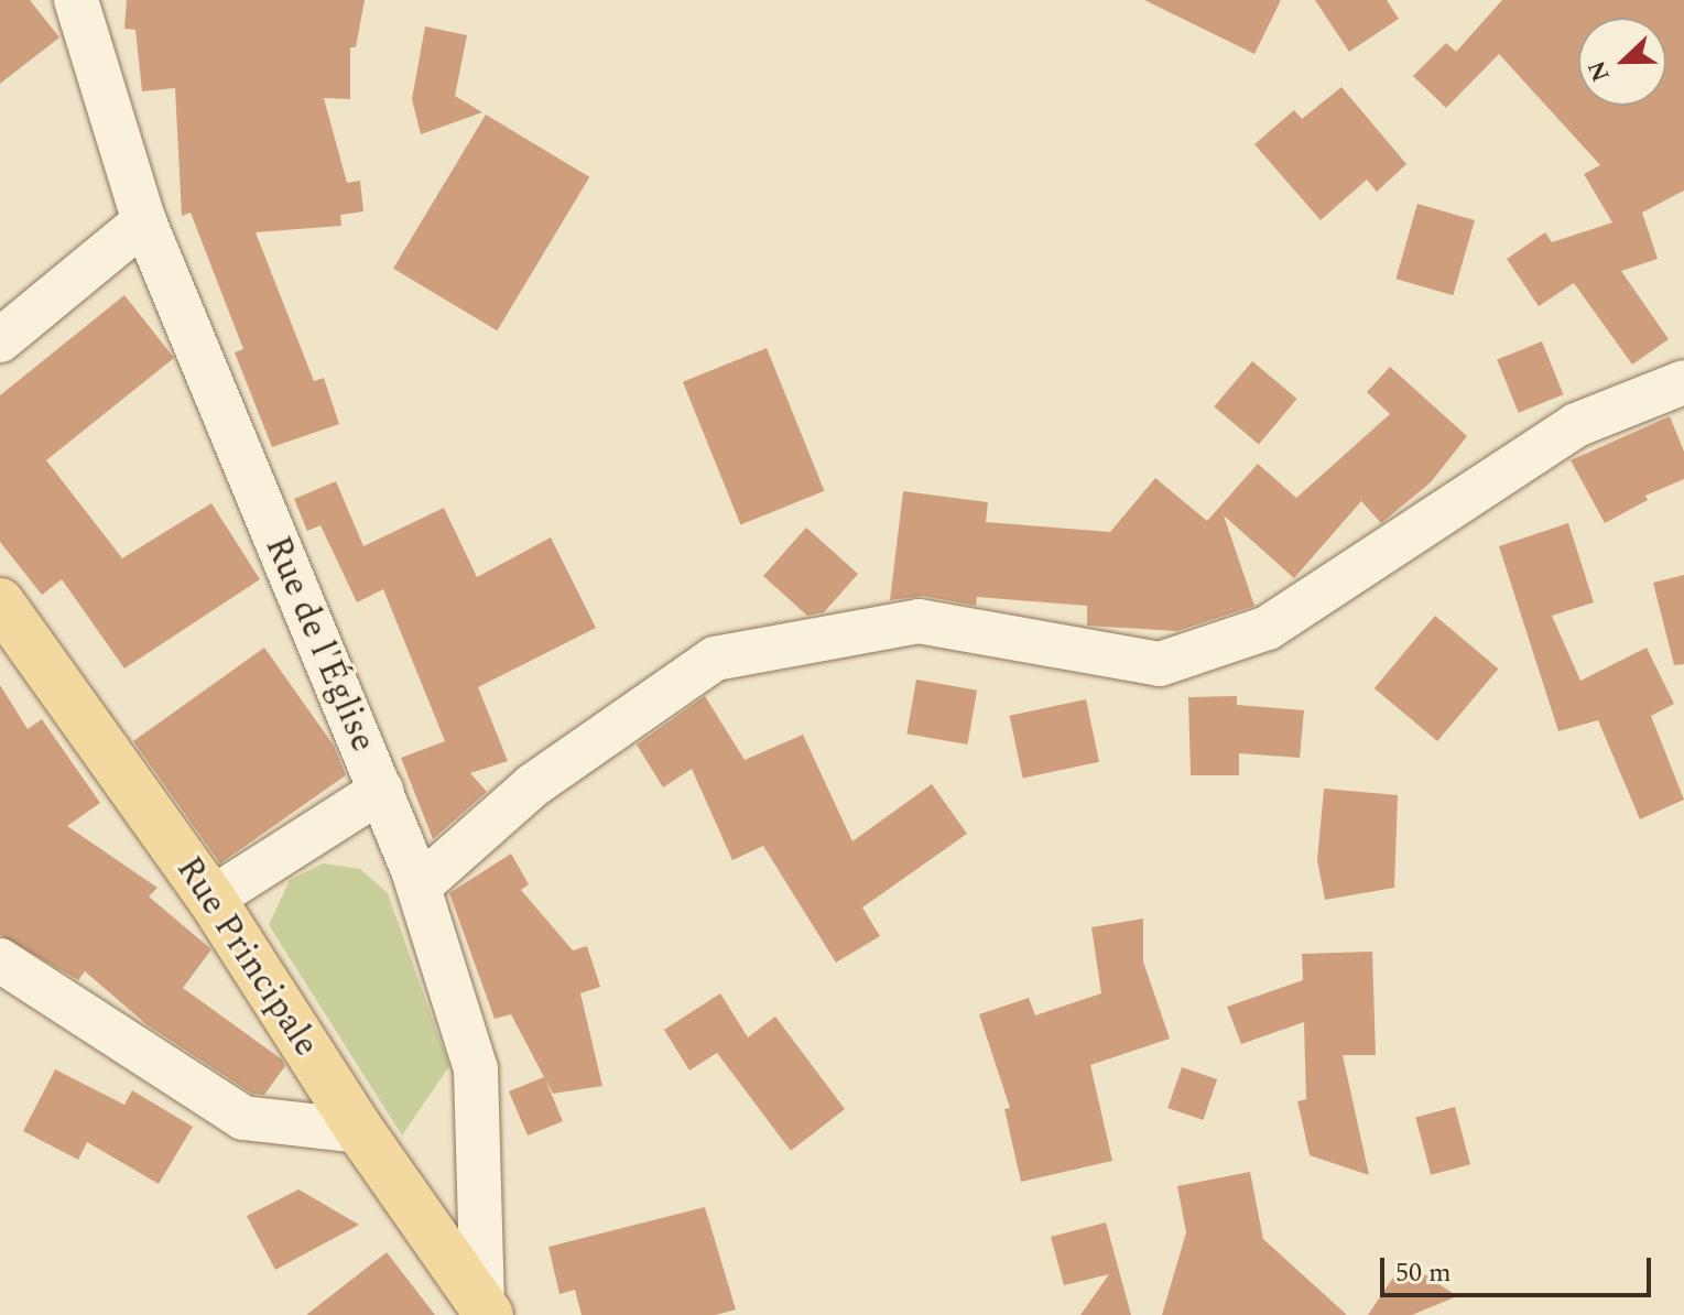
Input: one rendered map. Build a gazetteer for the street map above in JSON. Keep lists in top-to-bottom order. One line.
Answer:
{"streets":{"main road":["Rue Principale"],"street":["Rue de l'Église"]},"crossings":[["Rue de l'Église","Rue Principale"]],"scale_bar":"50 m","north":"left"}
